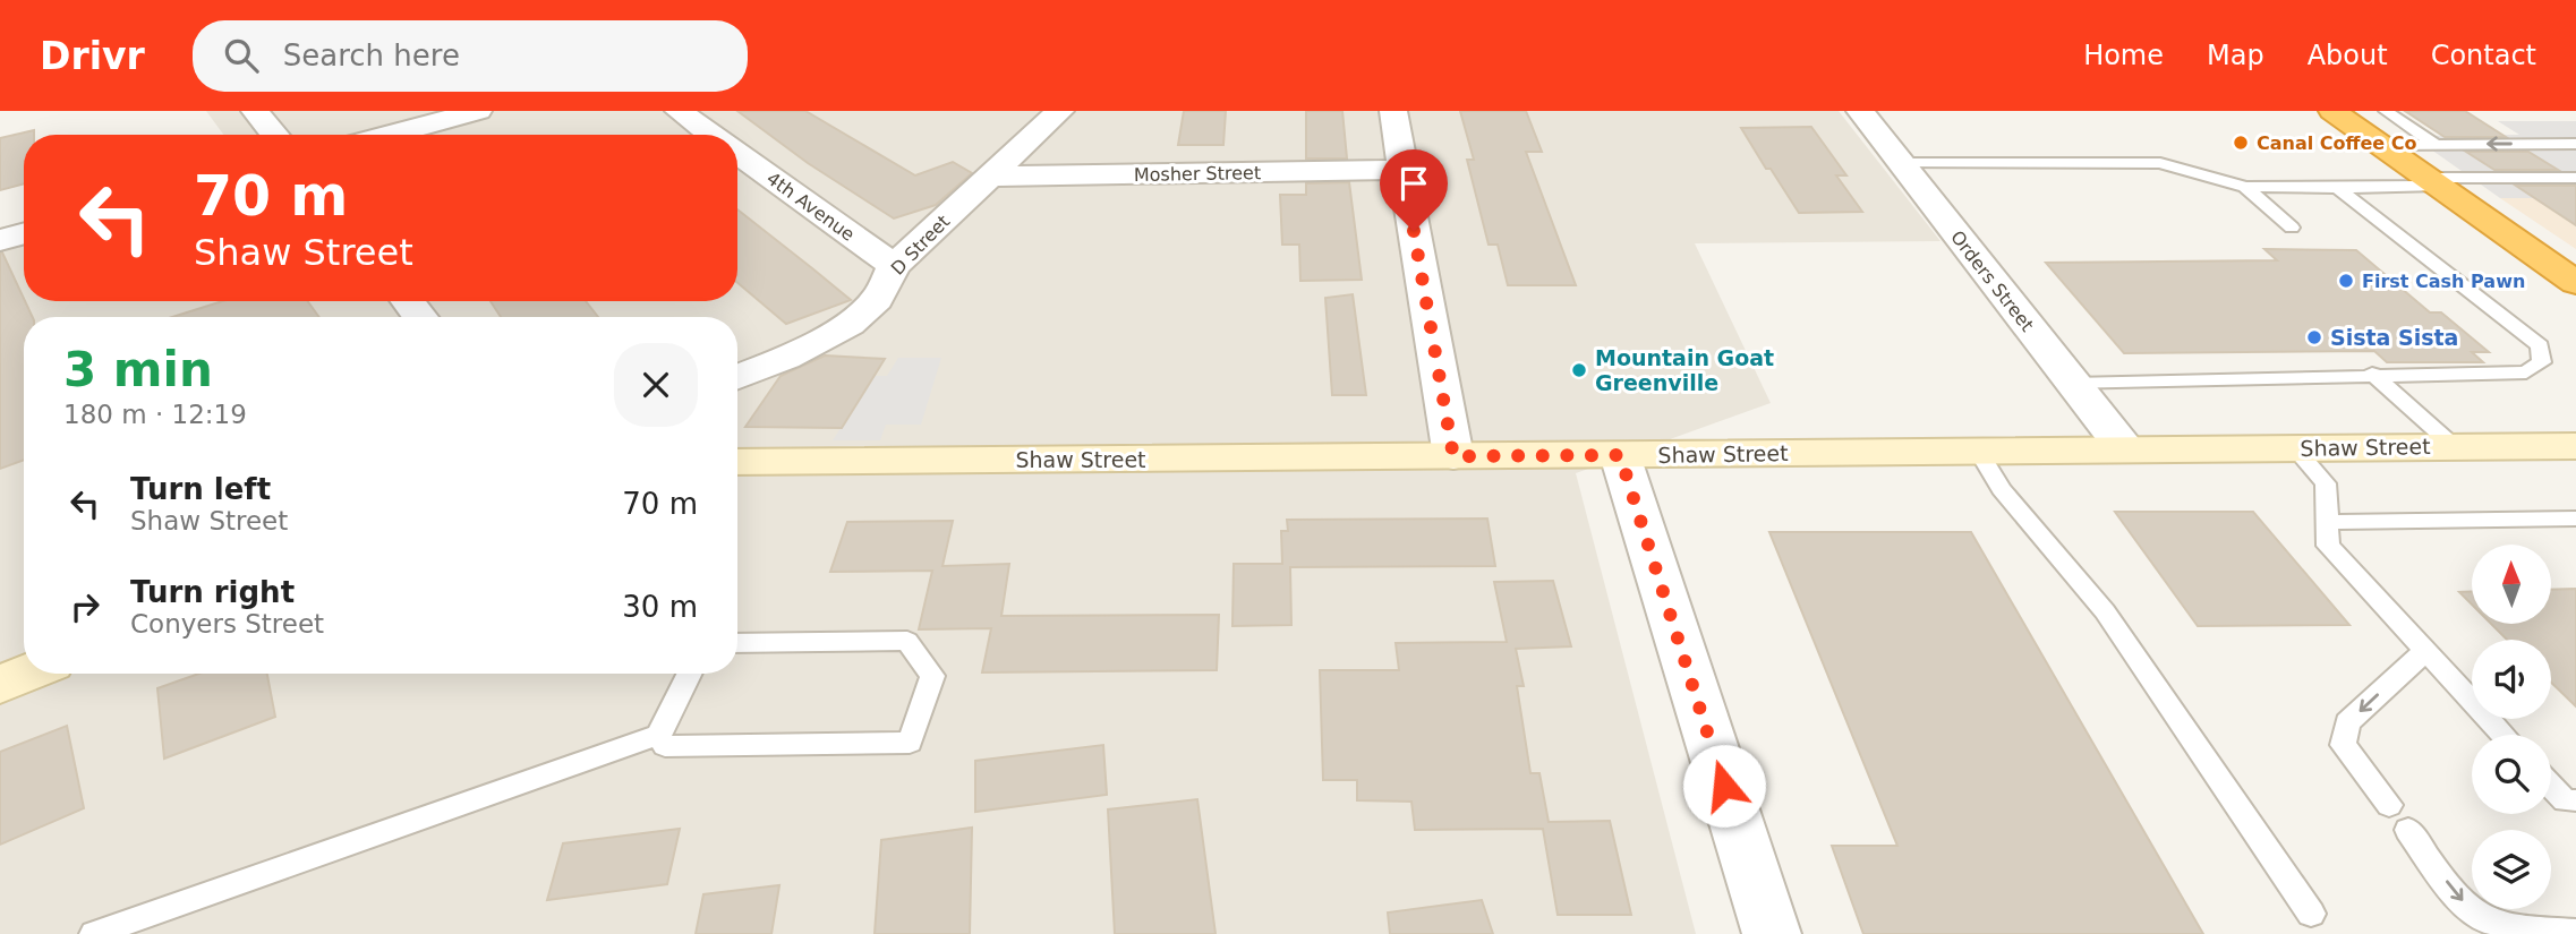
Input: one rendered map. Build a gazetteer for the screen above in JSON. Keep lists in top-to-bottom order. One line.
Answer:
{"streets":{"street":["Mosher Street","4th Avenue","D Street","Orders Street","Shaw Street"]},"crossings":[["Mosher Street","D Street"],["4th Avenue","D Street"],["Orders Street","Shaw Street"]],"places":["Canal Coffee Co","First Cash Pawn","Sista Sista","Mountain Goat Greenville"],"north":"top","page":{"header":"Drivr","search":"Search here","nav":["Home","Map","About","Contact"],"turn":["70 m","Shaw Street"],"heading":["3 min","180 m · 12:19"],"list":[{"name":"Turn left","note":"Shaw Street","value":"70 m"},{"name":"Turn right","note":"Conyers Street","value":"30 m"}]}}
